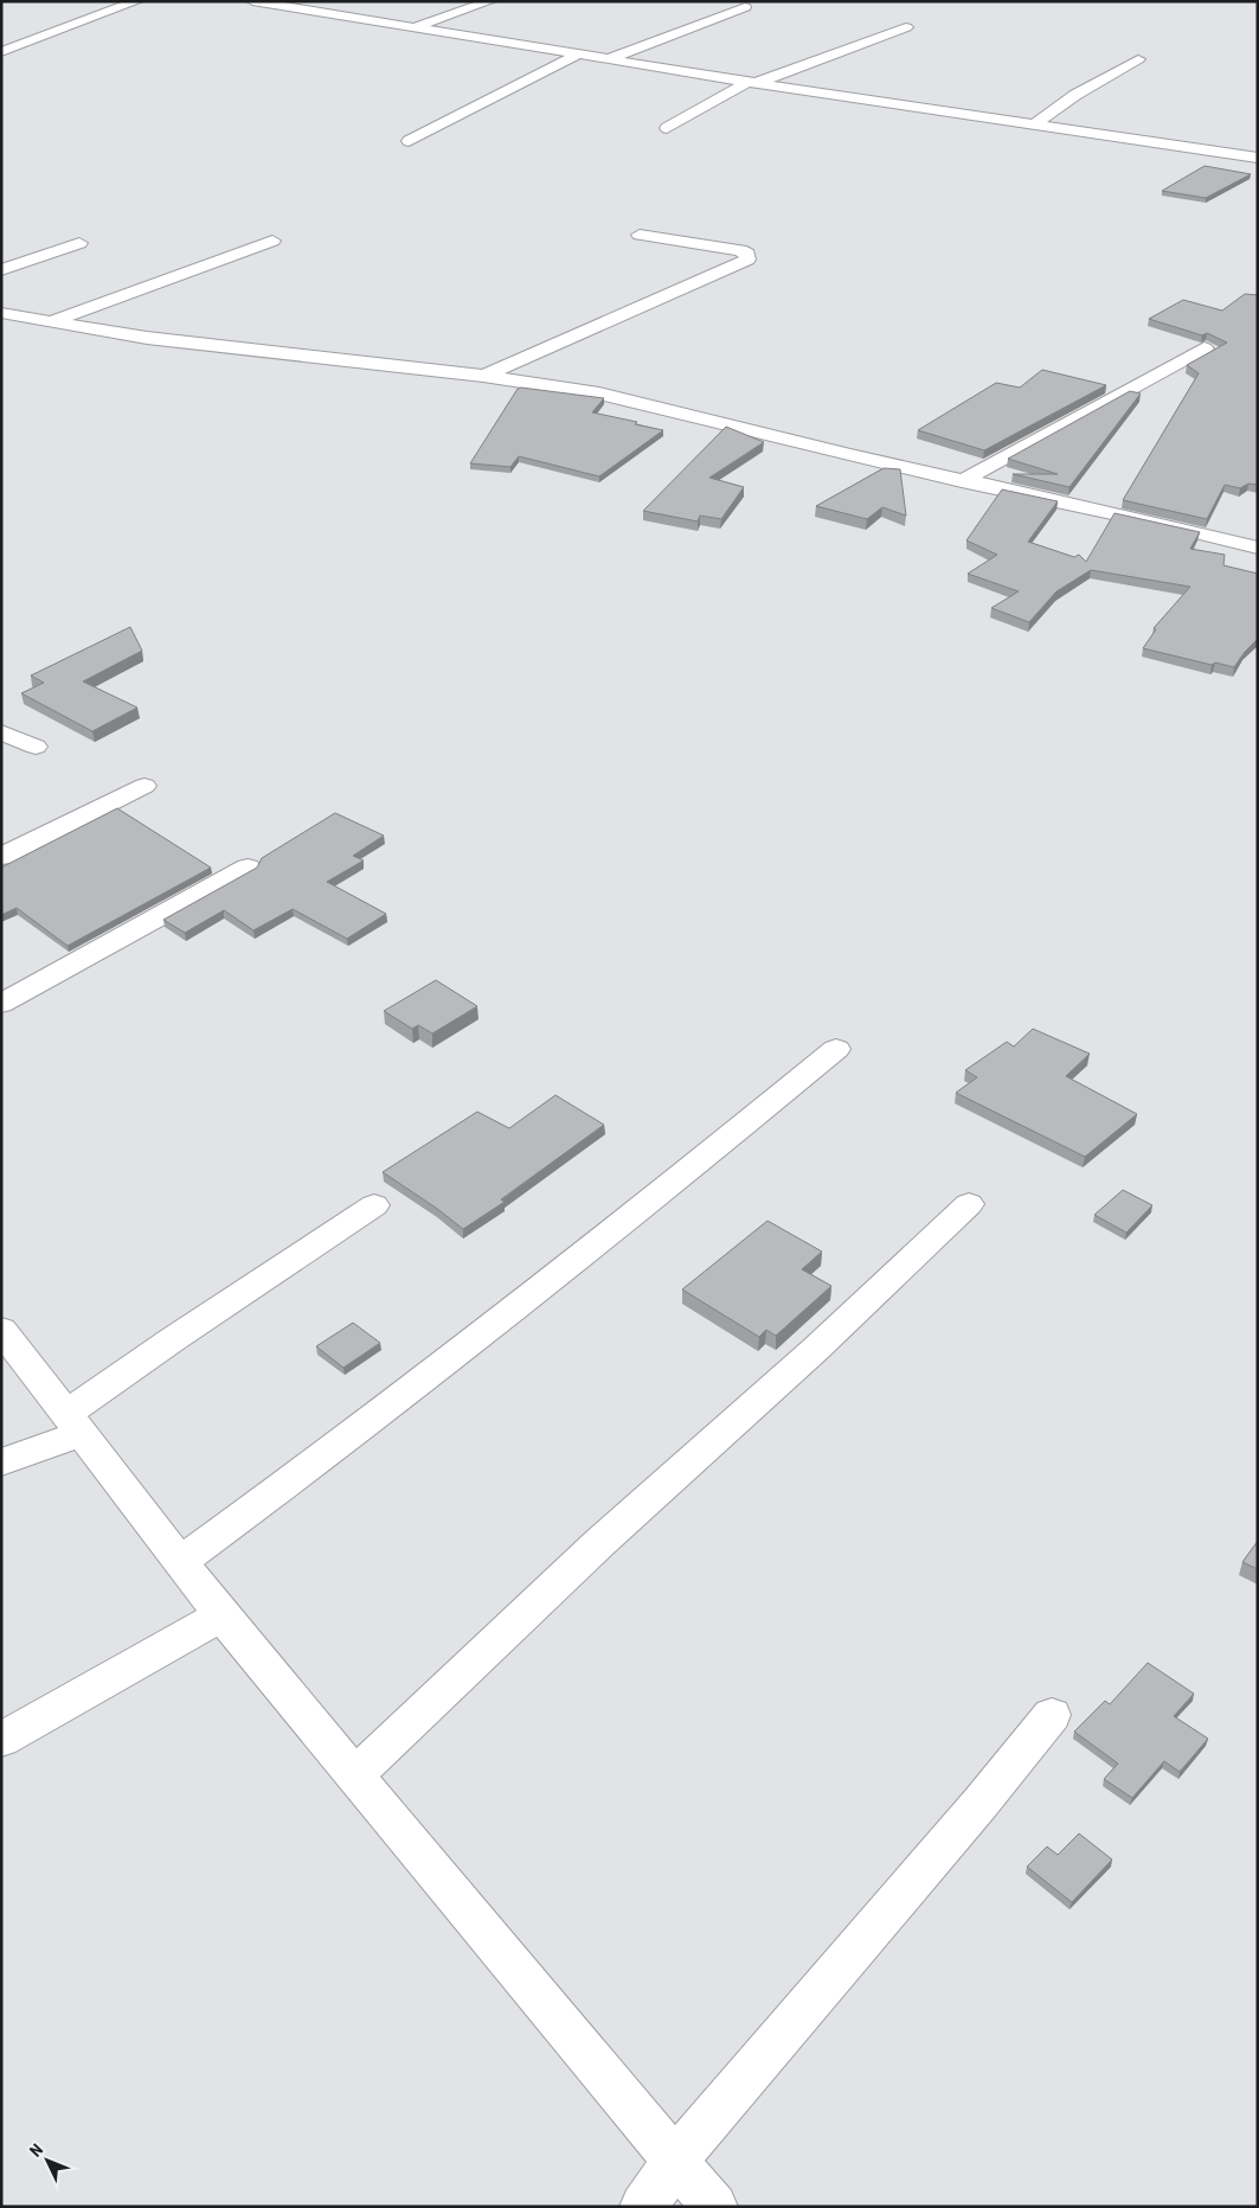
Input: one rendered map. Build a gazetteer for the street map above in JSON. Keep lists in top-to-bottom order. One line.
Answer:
{"north":"top left"}
